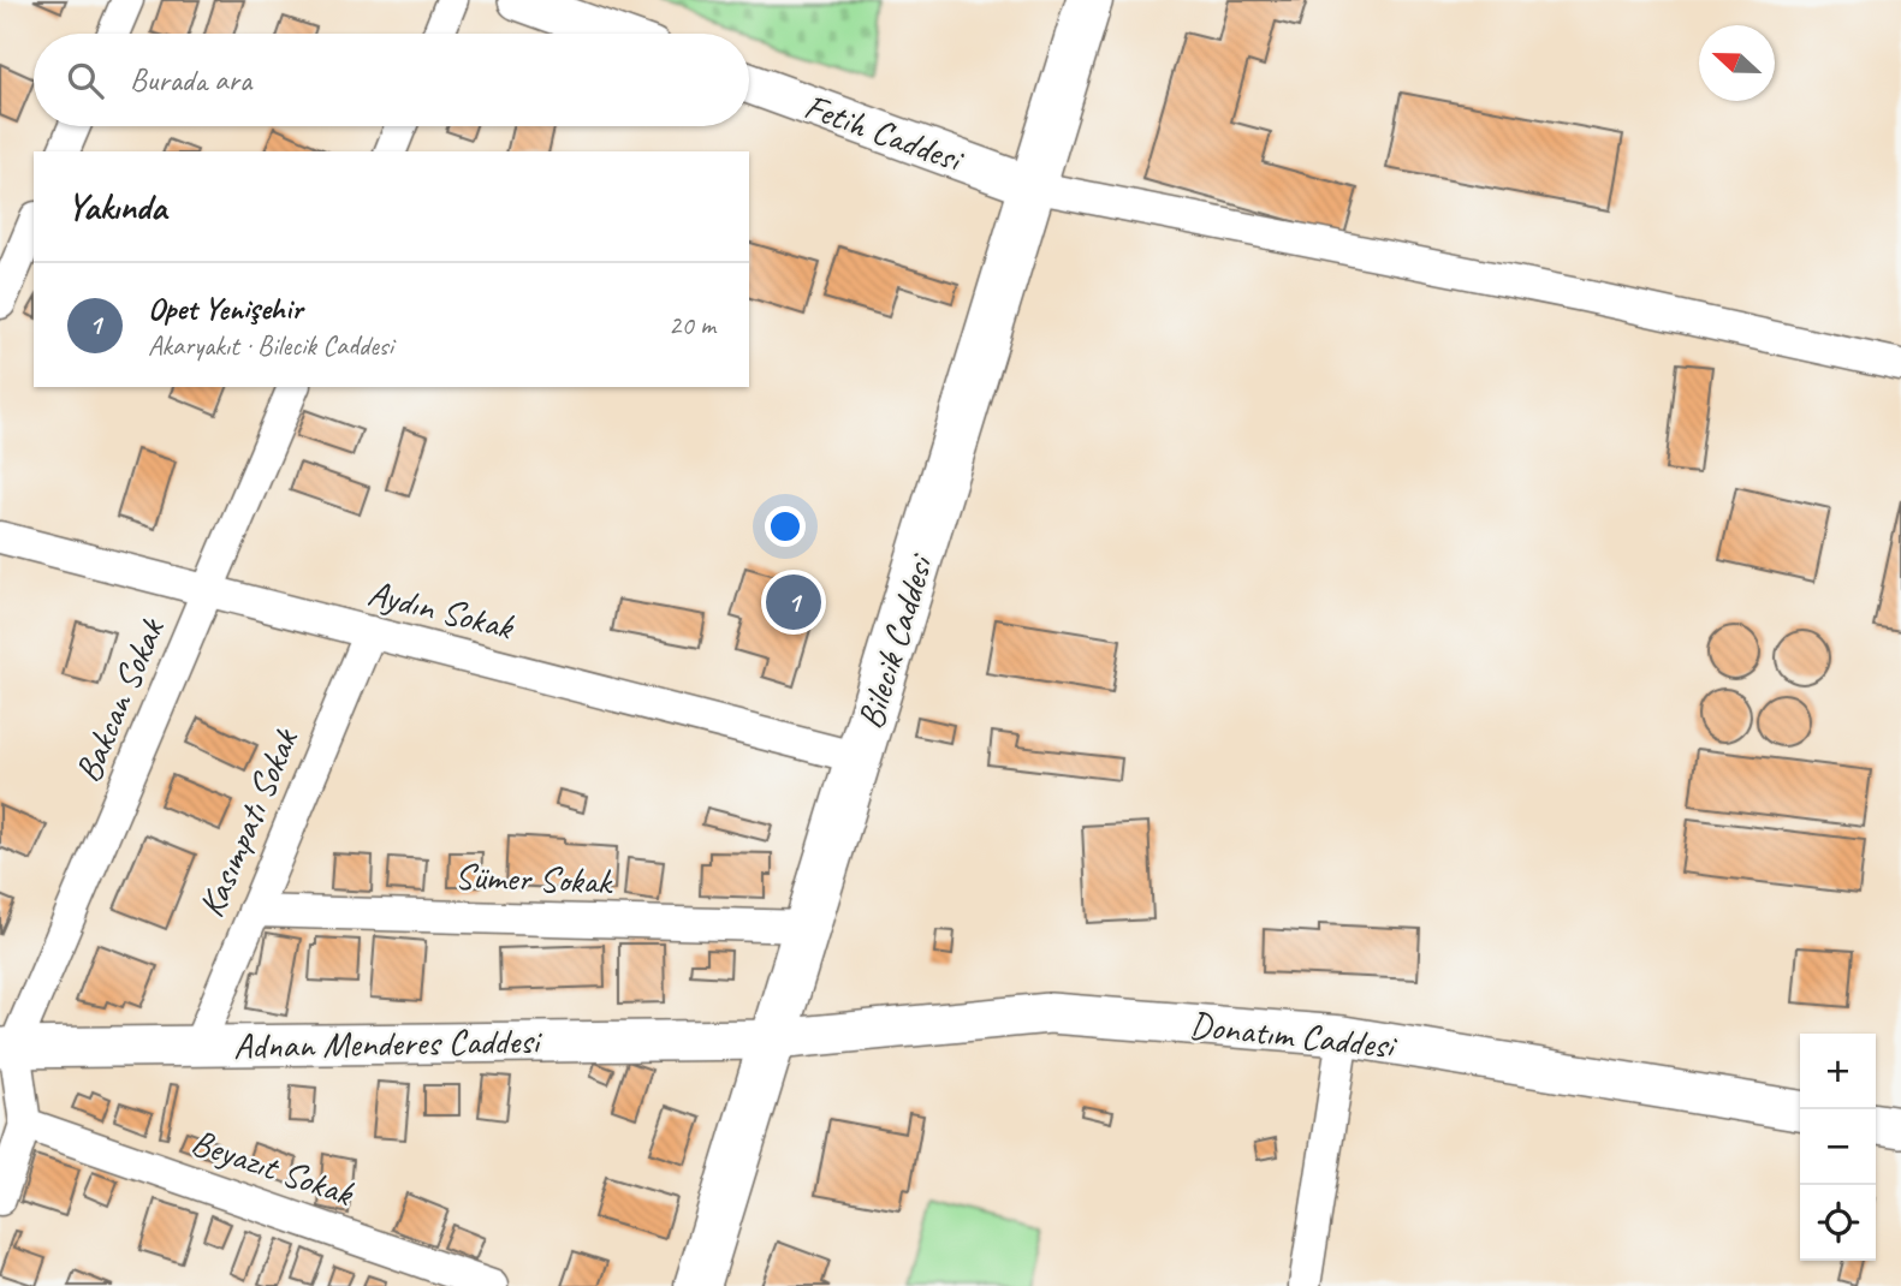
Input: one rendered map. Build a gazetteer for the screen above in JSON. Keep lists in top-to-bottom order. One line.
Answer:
{"streets":{"main road":["Bilecik Caddesi"],"street":["Fetih Caddesi","Aydın Sokak","Bakcan Sokak","Kasımpatı Sokak","Sümer Sokak","Donatım Caddesi","Adnan Menderes Caddesi","Beyazıt Sokak"]},"crossings":[["Fetih Caddesi","Bilecik Caddesi"],["Aydın Sokak","Bilecik Caddesi"],["Aydın Sokak","Bakcan Sokak"],["Aydın Sokak","Kasımpatı Sokak"],["Bilecik Caddesi","Sümer Sokak"],["Bilecik Caddesi","Donatım Caddesi"],["Bilecik Caddesi","Adnan Menderes Caddesi"],["Bakcan Sokak","Adnan Menderes Caddesi"],["Kasımpatı Sokak","Sümer Sokak"],["Kasımpatı Sokak","Adnan Menderes Caddesi"],["Donatım Caddesi","Adnan Menderes Caddesi"]],"north":"left","page":{"search":"Burada ara","heading":"Yakında","list":[{"mark":"1","name":"Opet Yenişehir","note":"Akaryakıt · Bilecik Caddesi","value":"20 m"}],"pins":"1","map_buttons":["+","−"]}}
